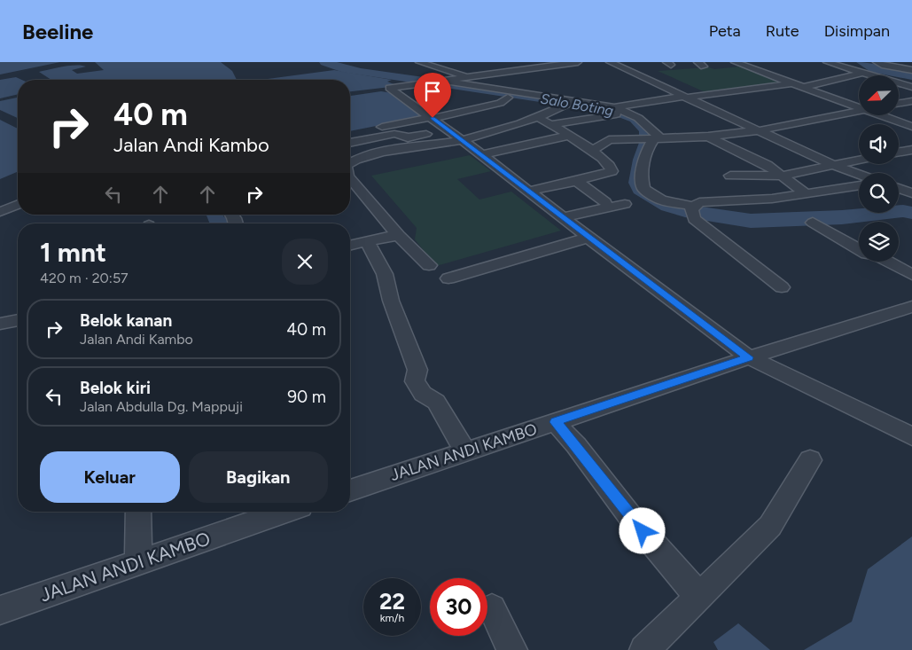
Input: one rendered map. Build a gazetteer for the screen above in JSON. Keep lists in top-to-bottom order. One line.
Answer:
{"streets":{"street":["JALAN ANDI KAMBO"]},"water":["Salo Boting"],"north":"bottom left","page":{"header":"Beeline","nav":["Peta","Rute","Disimpan"],"turn":["40 m","Jalan Andi Kambo"],"heading":["1 mnt","420 m · 20:57"],"list":[{"name":"Belok kanan","note":"Jalan Andi Kambo","value":"40 m"},{"name":"Belok kiri","note":"Jalan Abdulla Dg. Mappuji","value":"90 m"}],"buttons":["Keluar","Bagikan"],"speed":"22 km/h","limit":"30"}}
